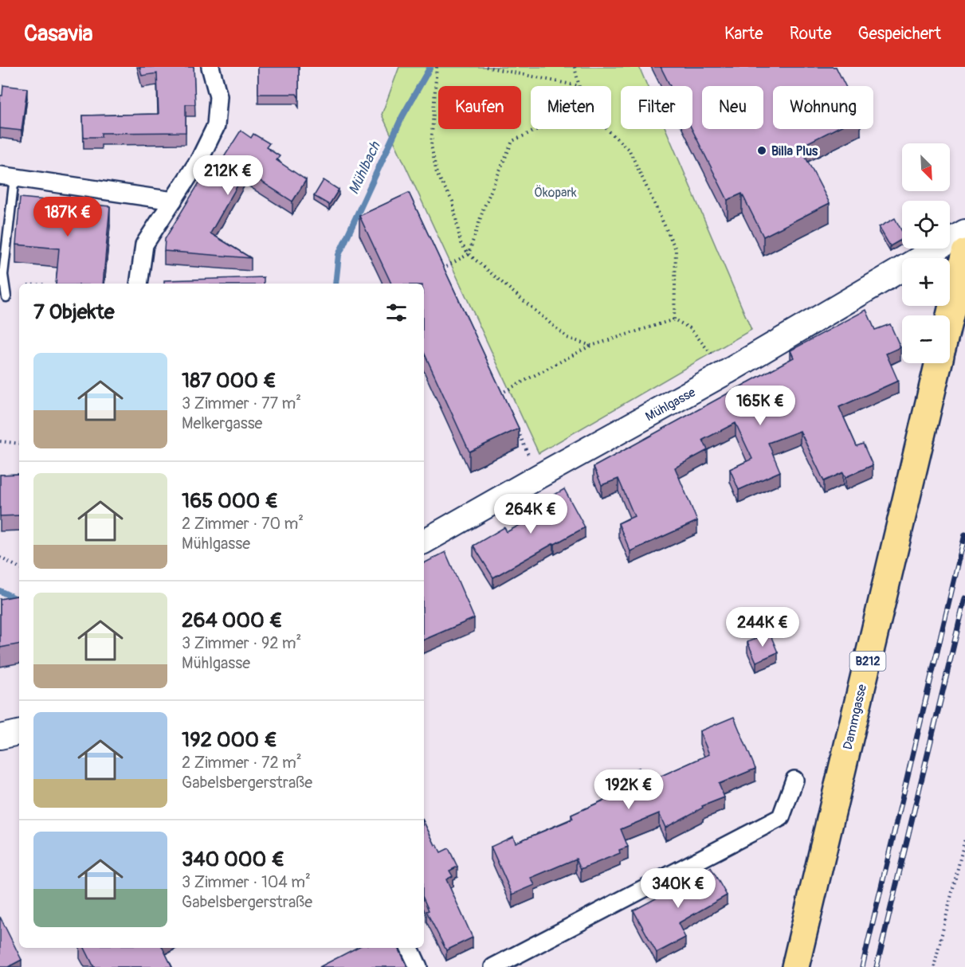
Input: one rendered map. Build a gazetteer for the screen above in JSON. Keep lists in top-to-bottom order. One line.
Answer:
{"streets":{"main road":["B212","Dammgasse"],"street":["Mühlgasse"]},"water":["Mühlbach"],"parks":["Ökopark"],"places":["Billa Plus"],"north":"bottom right","page":{"header":"Casavia","nav":["Karte","Route","Gespeichert"],"chip":["Kaufen","Mieten","Filter","Neu","Wohnung"],"map_buttons":["+","−"],"price":["212K €","187K €","165K €","264K €","244K €","192K €","340K €"],"heading":"7 Objekte","list":[{"name":"187 000 €","note":"3 Zimmer · 77 m² · Melkergasse"},{"name":"165 000 €","note":"2 Zimmer · 70 m² · Mühlgasse"},{"name":"264 000 €","note":"3 Zimmer · 92 m² · Mühlgasse"},{"name":"192 000 €","note":"2 Zimmer · 72 m² · Gabelsbergerstraße"},{"name":"340 000 €","note":"3 Zimmer · 104 m² · Gabelsbergerstraße"}]}}
